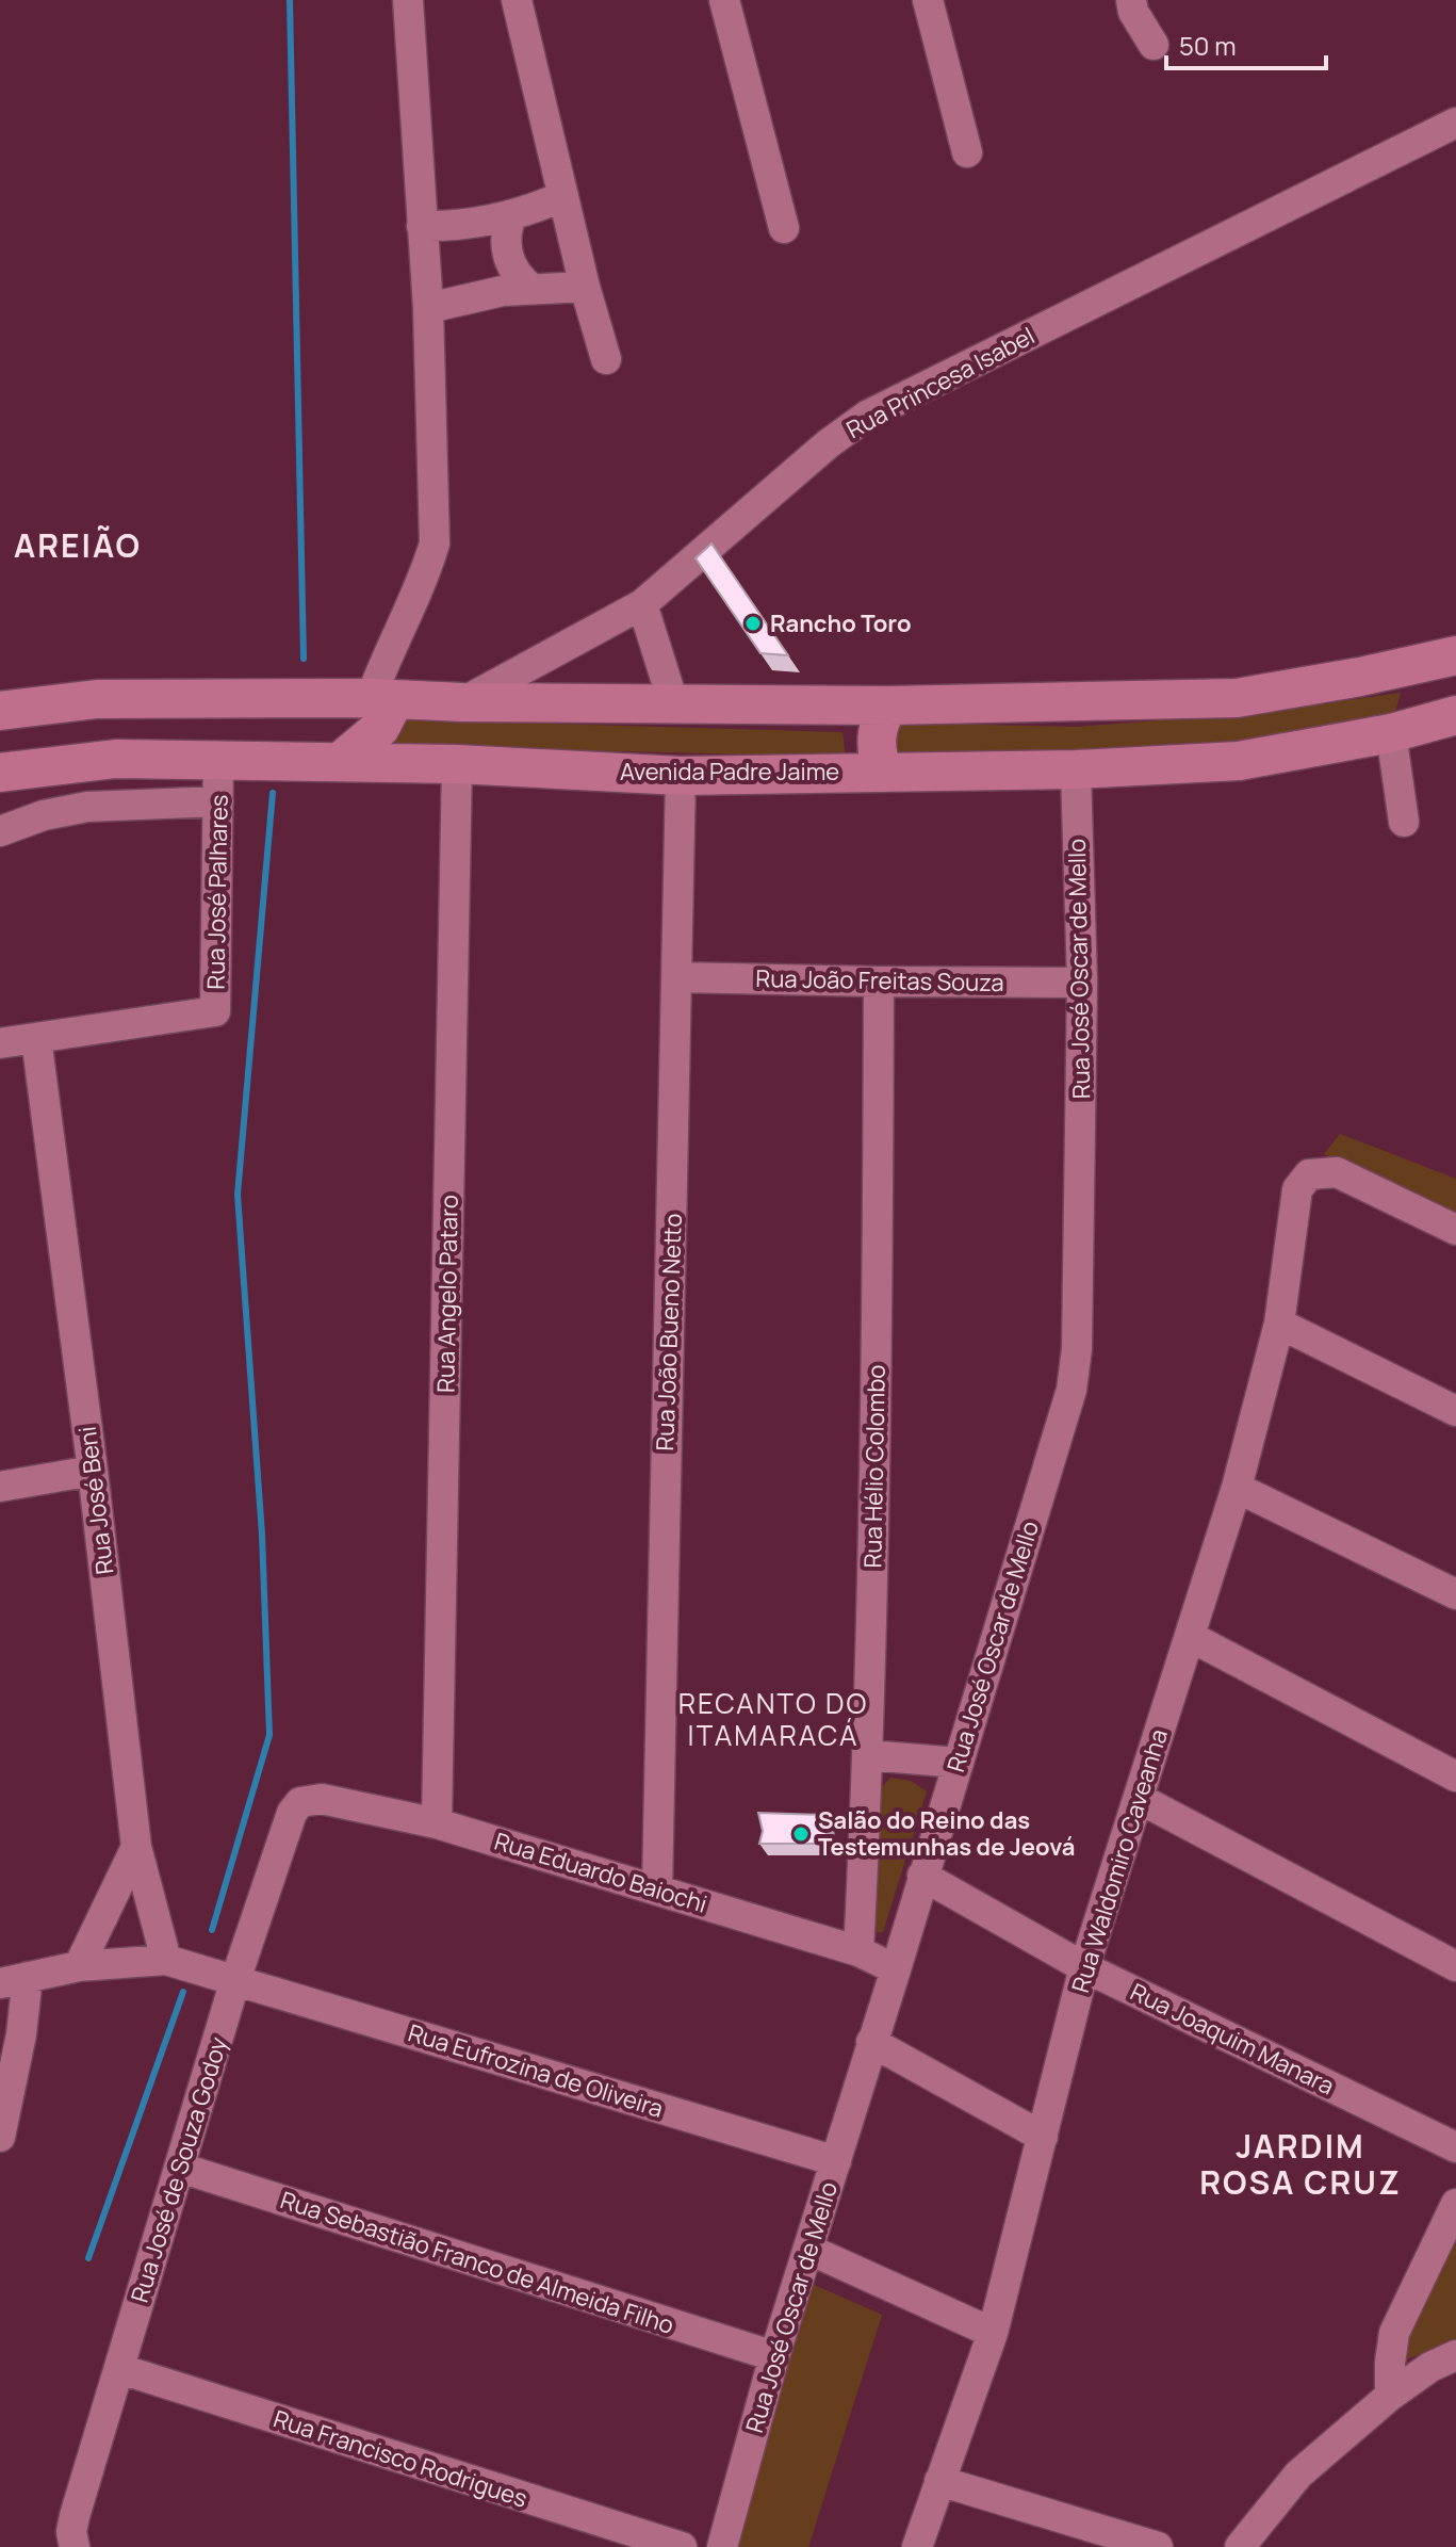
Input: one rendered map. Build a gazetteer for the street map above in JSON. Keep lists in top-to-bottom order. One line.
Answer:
{"streets":{"main road":["Avenida Padre Jaime"],"street":["Rua Princesa Isabel","Rua José Palhares","Rua José Oscar de Mello","Rua João Freitas Souza","Rua Angelo Pataro","Rua João Bueno Netto","Rua Hélio Colombo","Rua José Beni","Rua Waldomiro Caveanha","Rua Eduardo Baiochi","Rua Joaquim Manara","Rua Eufrozina de Oliveira","Rua José de Souza Godoy","Rua Sebastião Franco de Almeida Filho","Rua Francisco Rodrigues"]},"crossings":[["Avenida Padre Jaime","Rua José Palhares"],["Avenida Padre Jaime","Rua José Oscar de Mello"],["Avenida Padre Jaime","Rua Angelo Pataro"],["Avenida Padre Jaime","Rua João Bueno Netto"],["Rua José Palhares","Rua José Beni"],["Rua José Oscar de Mello","Rua João Freitas Souza"],["Rua José Oscar de Mello","Rua Eduardo Baiochi"],["Rua José Oscar de Mello","Rua Joaquim Manara"],["Rua José Oscar de Mello","Rua Eufrozina de Oliveira"],["Rua José Oscar de Mello","Rua Sebastião Franco de Almeida Filho"],["Rua João Freitas Souza","Rua João Bueno Netto"],["Rua João Freitas Souza","Rua Hélio Colombo"],["Rua Angelo Pataro","Rua Eduardo Baiochi"],["Rua João Bueno Netto","Rua Eduardo Baiochi"],["Rua Hélio Colombo","Rua Eduardo Baiochi"],["Rua José Beni","Rua Eufrozina de Oliveira"],["Rua Waldomiro Caveanha","Rua Joaquim Manara"],["Rua Eduardo Baiochi","Rua José de Souza Godoy"],["Rua Eufrozina de Oliveira","Rua José de Souza Godoy"],["Rua José de Souza Godoy","Rua Sebastião Franco de Almeida Filho"],["Rua José de Souza Godoy","Rua Francisco Rodrigues"]],"districts":["AREIÃO","RECANTO DO ITAMARACÁ","JARDIM ROSA CRUZ"],"places":["Rancho Toro","Salão do Reino das Testemunhas de Jeová"],"scale_bar":"50 m"}
